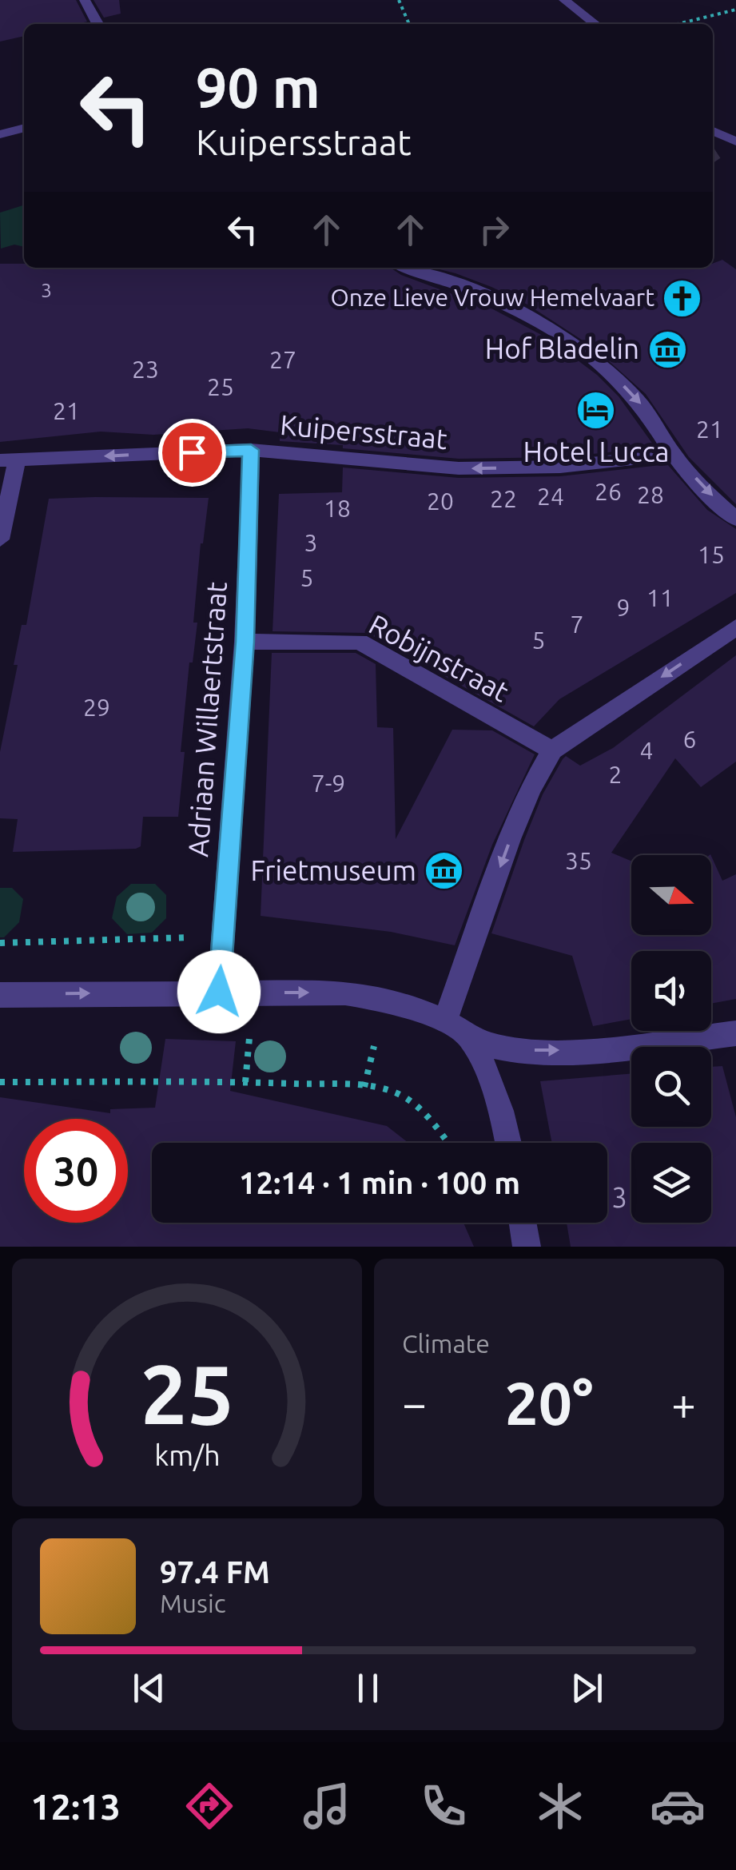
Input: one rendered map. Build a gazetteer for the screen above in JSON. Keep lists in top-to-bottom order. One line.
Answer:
{"streets":{"street":["Kuipersstraat","Robijnstraat","Adriaan Willaertstraat"]},"crossings":[["Kuipersstraat","Adriaan Willaertstraat"],["Robijnstraat","Adriaan Willaertstraat"]],"one_way":["Kuipersstraat"],"places":{"church":["Onze Lieve Vrouw Hemelvaart"],"museum":["Hof Bladelin","Frietmuseum"],"hotel":["Hotel Lucca"]},"house_numbers":["3","27","23","25","21","21","26","28","24","22","20","18","3","15","5","11","9","7","5","29","6","4","2","7-9","35","3"],"north":"right","page":{"turn":["90 m","Kuipersstraat"],"limit":"30","trip":"12:14 · 1 min · 100 m","tile":"Climate","heat":["−","20°","+"],"song":["97.4 FM","Music"],"tabs":"12:13","gauge":["25","km/h"]}}
